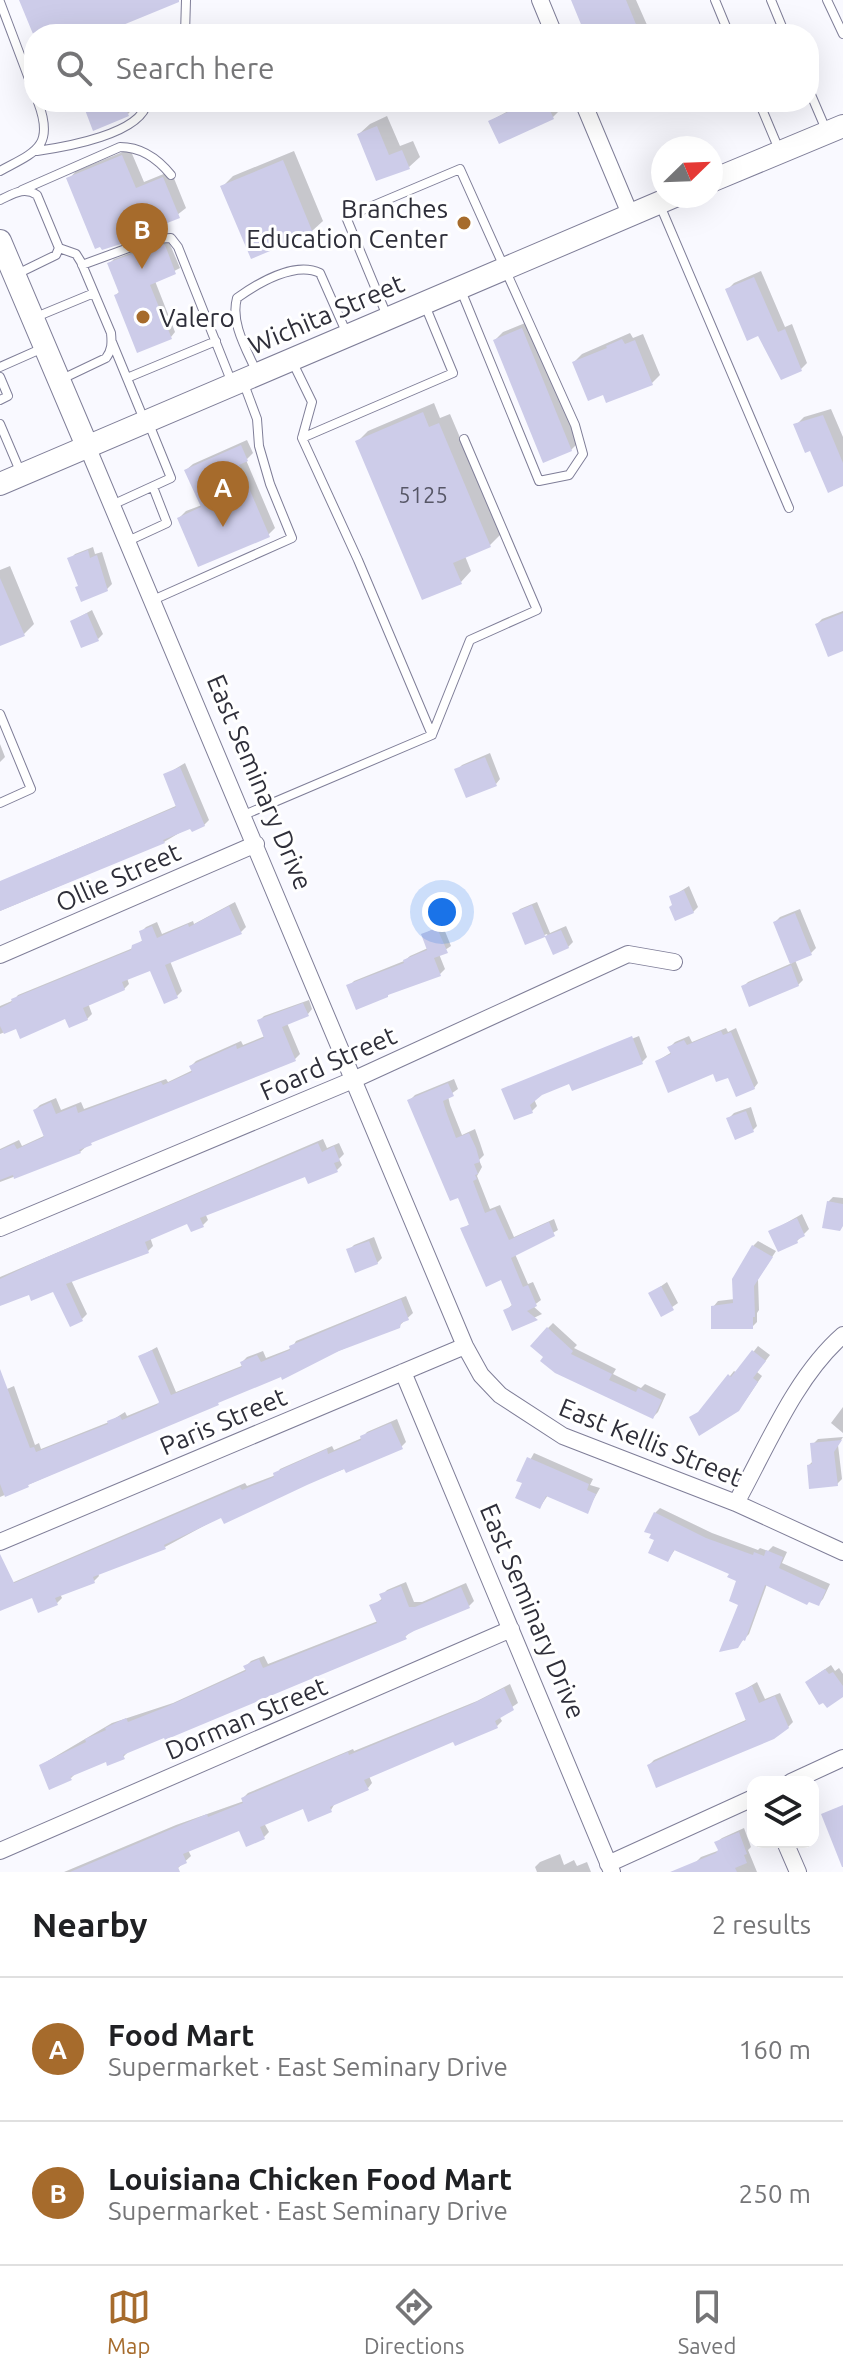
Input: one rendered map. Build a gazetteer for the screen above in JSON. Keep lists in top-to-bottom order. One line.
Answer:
{"streets":{"main road":["Wichita Street","East Seminary Drive"],"street":["Ollie Street","Foard Street","Paris Street","East Kellis Street","Dorman Street"]},"crossings":[["Wichita Street","East Seminary Drive"],["East Seminary Drive","Ollie Street"],["East Seminary Drive","Foard Street"],["East Seminary Drive","Paris Street"],["East Seminary Drive","East Kellis Street"],["East Seminary Drive","Dorman Street"],["Paris Street","East Kellis Street"]],"places":["Branches Education Center","Valero"],"house_numbers":["5125"],"north":"top right","page":{"search":"Search here","pins":["B","A"],"heading":["Nearby","2 results"],"list":[{"mark":"A","name":"Food Mart","note":"Supermarket · East Seminary Drive","value":"160 m"},{"mark":"B","name":"Louisiana Chicken Food Mart","note":"Supermarket · East Seminary Drive","value":"250 m"}],"nav":["Map","Directions","Saved"]}}
